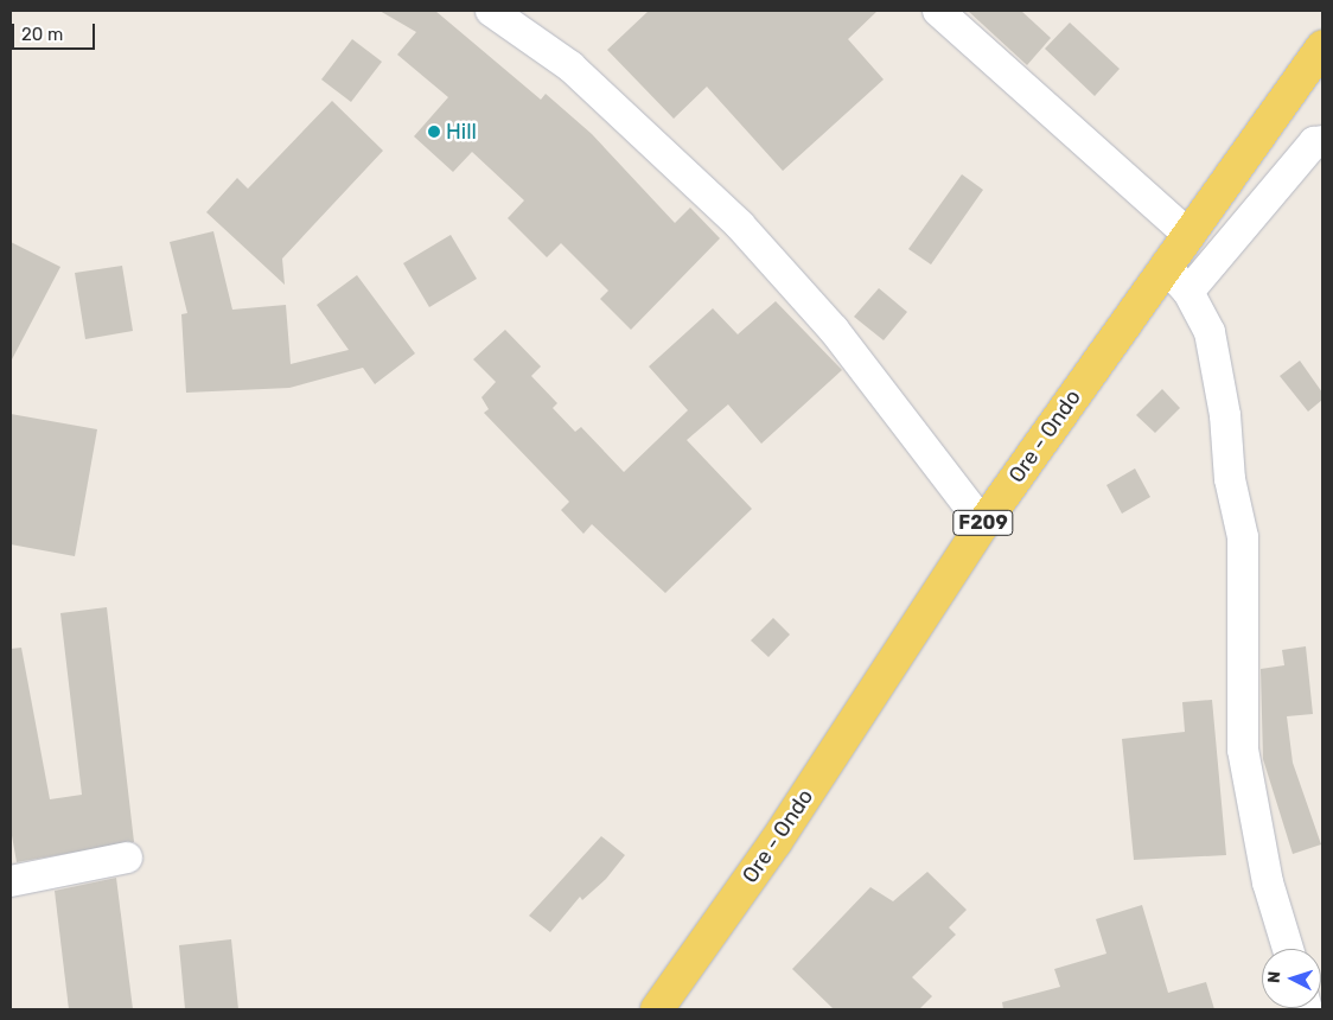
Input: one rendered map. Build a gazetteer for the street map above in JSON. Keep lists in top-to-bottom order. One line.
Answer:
{"streets":{"main road":["Ore - Ondo","F209"]},"places":["Hill"],"scale_bar":"20 m","north":"left"}
